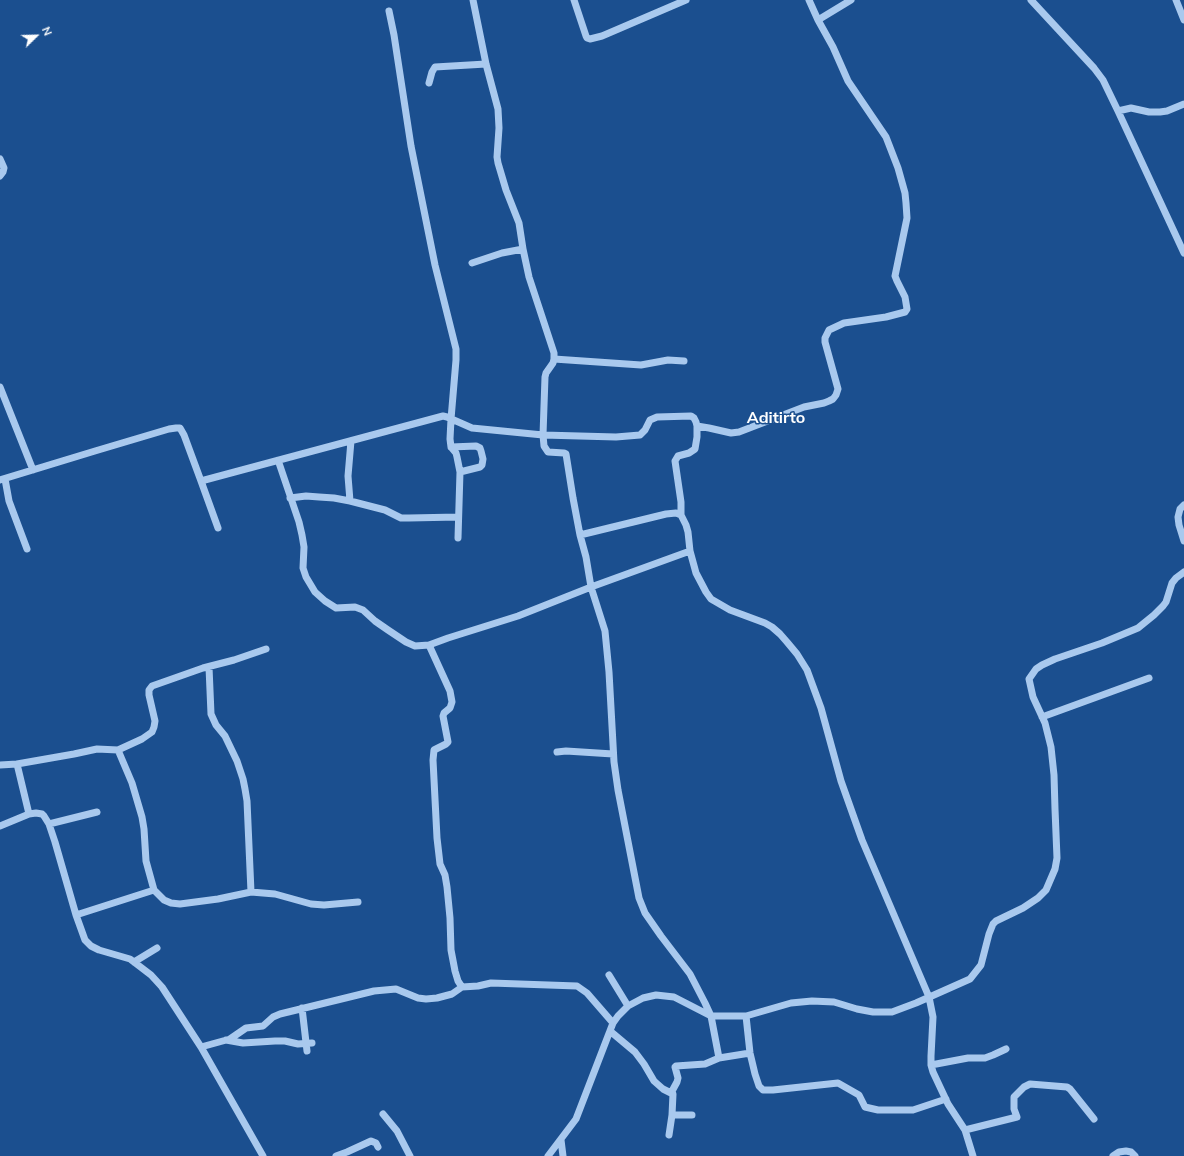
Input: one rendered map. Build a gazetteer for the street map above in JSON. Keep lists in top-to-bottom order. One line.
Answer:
{"districts":["Aditirto"],"north":"top right"}
